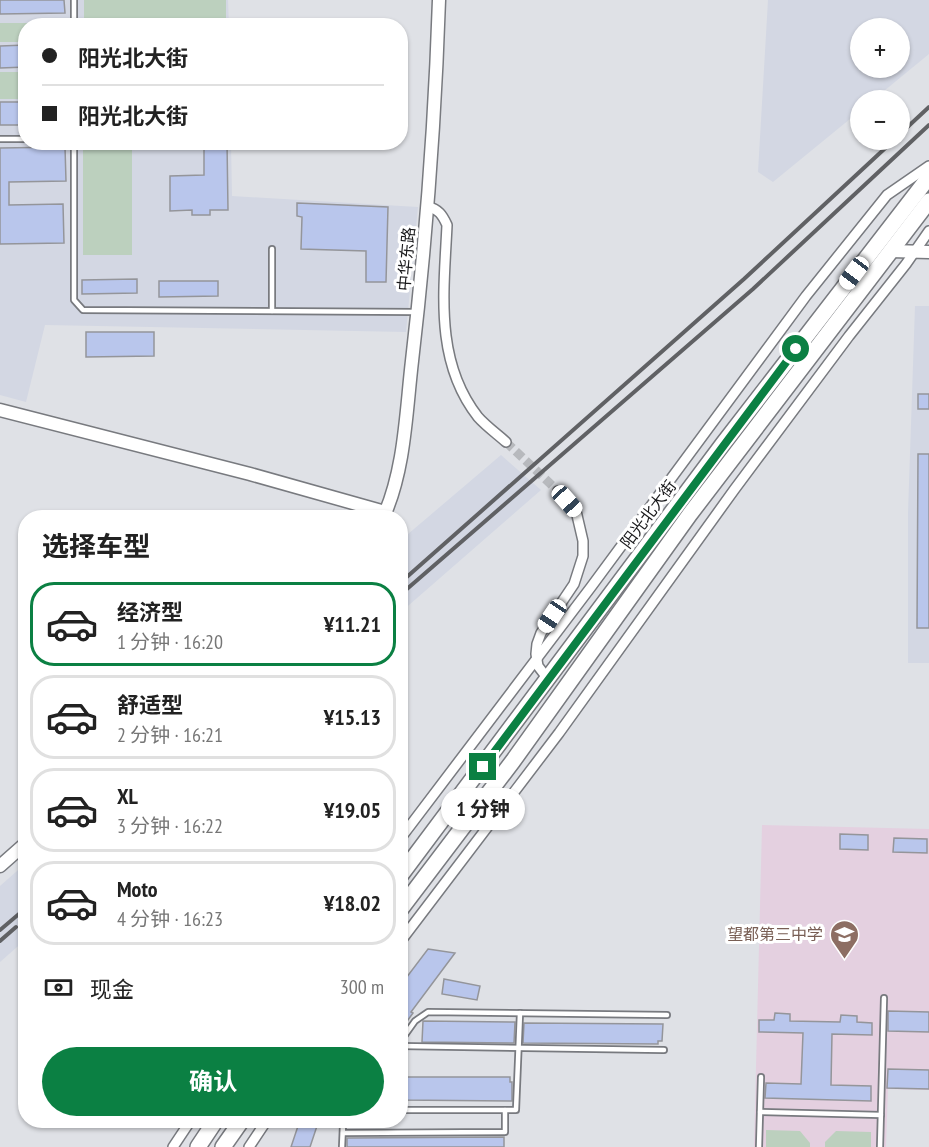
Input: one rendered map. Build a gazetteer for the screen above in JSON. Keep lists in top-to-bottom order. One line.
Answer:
{"streets":{"highway":["阳光北大街"],"street":["中华东路"]},"places":{"school or university":["望都第三中学"]},"page":{"map_buttons":["+","−"],"banner":["阳光北大街","阳光北大街"],"heading":"选择车型","list":[{"name":"经济型","note":"1 分钟 · 16:20","value":"¥11.21"},{"name":"舒适型","note":"2 分钟 · 16:21","value":"¥15.13"},{"name":"XL","note":"3 分钟 · 16:22","value":"¥19.05"},{"name":"Moto","note":"4 分钟 · 16:23","value":"¥18.02"}],"bubble":"1 分钟","pay":["现金","300 m"],"buttons":"确认"}}
